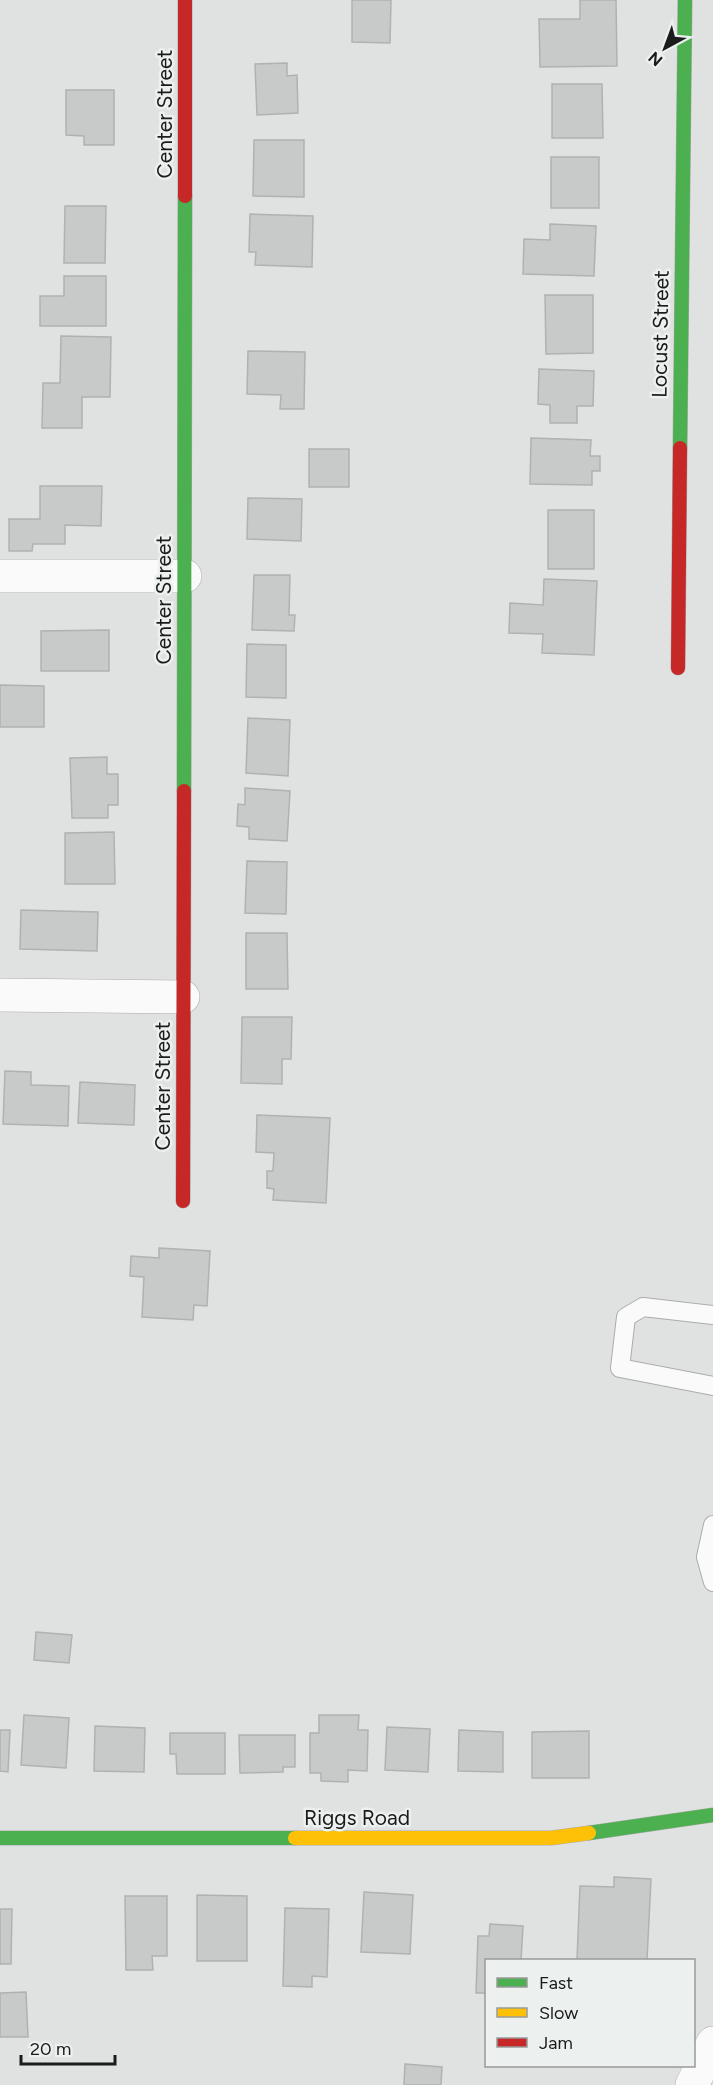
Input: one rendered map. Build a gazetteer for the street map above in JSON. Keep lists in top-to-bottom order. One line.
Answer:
{"streets":{"street":["Center Street","Locust Street","Riggs Road"]},"legend":["Fast","Slow","Jam"],"scale_bar":"20 m","north":"bottom left"}
